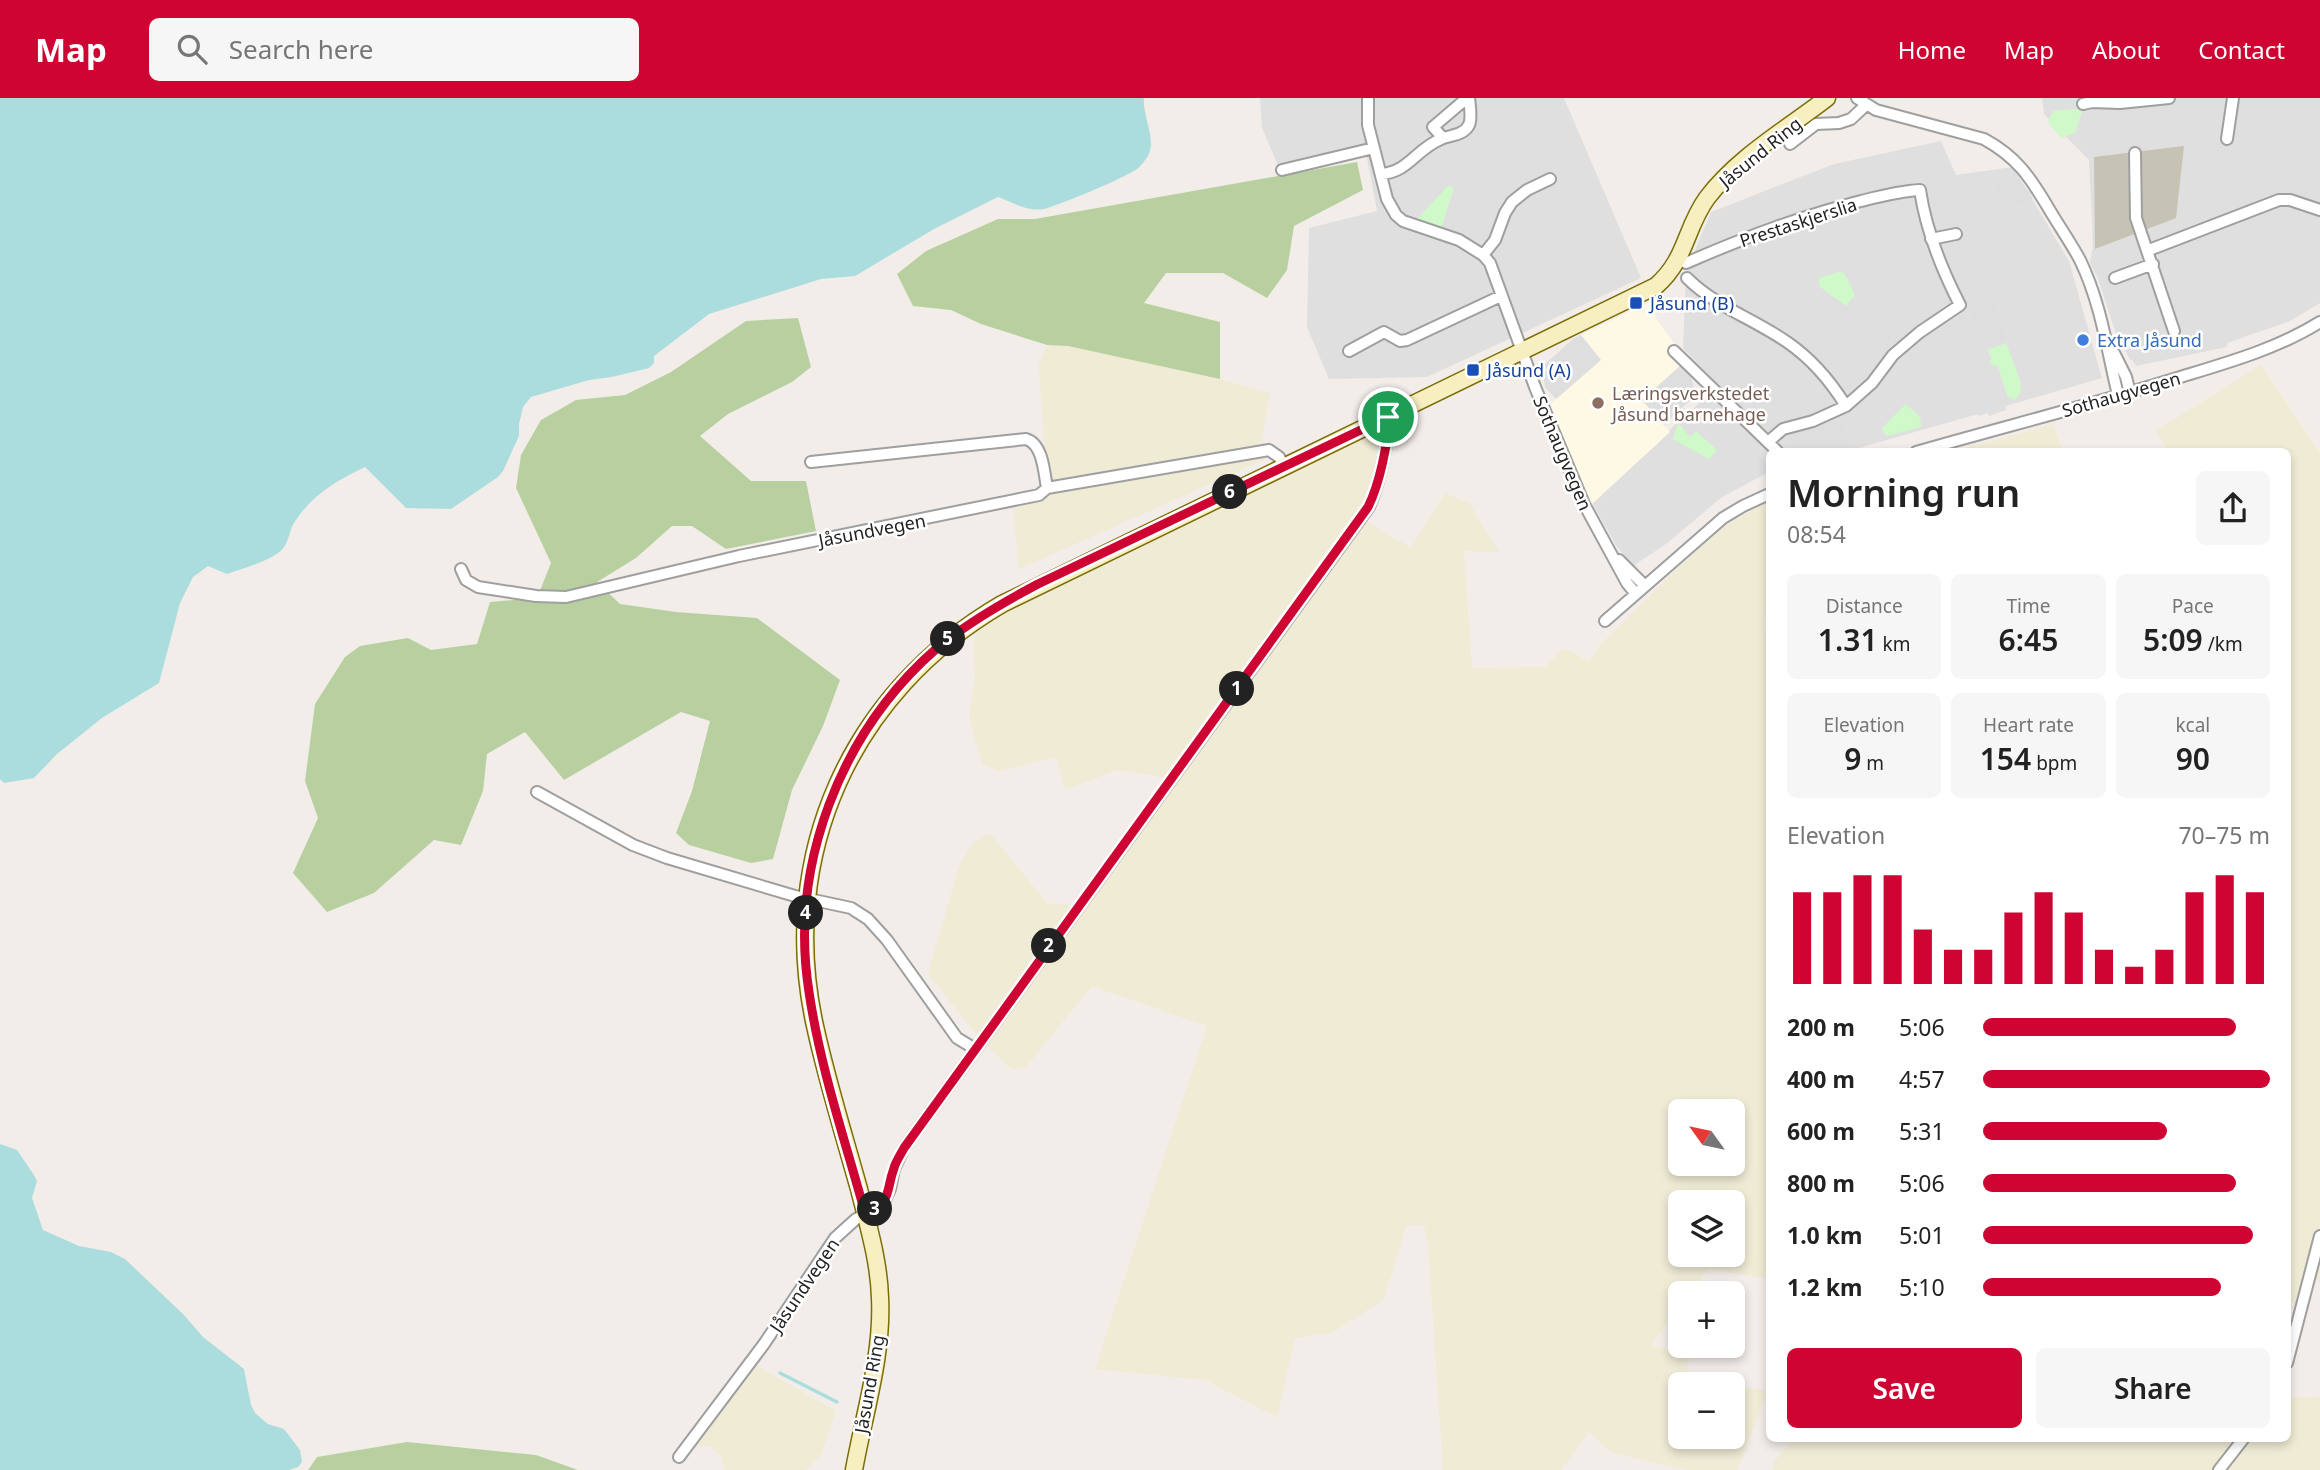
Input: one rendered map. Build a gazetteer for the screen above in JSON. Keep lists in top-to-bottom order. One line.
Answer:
{"streets":{"main road":["Jåsund Ring"],"street":["Prestaskjerslia","Sothaugvegen","Jåsundvegen"]},"crossings":[["Jåsund Ring","Prestaskjerslia"],["Jåsund Ring","Sothaugvegen"],["Jåsund Ring","Jåsundvegen"]],"places":{"transit":["Jåsund (B)","Jåsund (A)"],"other":["Extra Jåsund","Læringsverkstedet Jåsund barnehage"]},"north":"top left","page":{"header":"Map","search":"Search here","nav":["Home","Map","About","Contact"],"heading":["Morning run","08:54"],"pins":["6","5","1","4","2","3"],"stats":[["Distance","1.31 km"],["Time","6:45"],["Pace","5:09 /km"],["Elevation","9 m"],["Heart rate","154 bpm"],["kcal","90"]],"chart":["Elevation","70–75 m"],"list":[{"name":"200 m","note":"5:06"},{"name":"400 m","note":"4:57"},{"name":"600 m","note":"5:31"},{"name":"800 m","note":"5:06"},{"name":"1.0 km","note":"5:01"},{"name":"1.2 km","note":"5:10"}],"map_buttons":["+","−"],"buttons":["Save","Share"]}}
